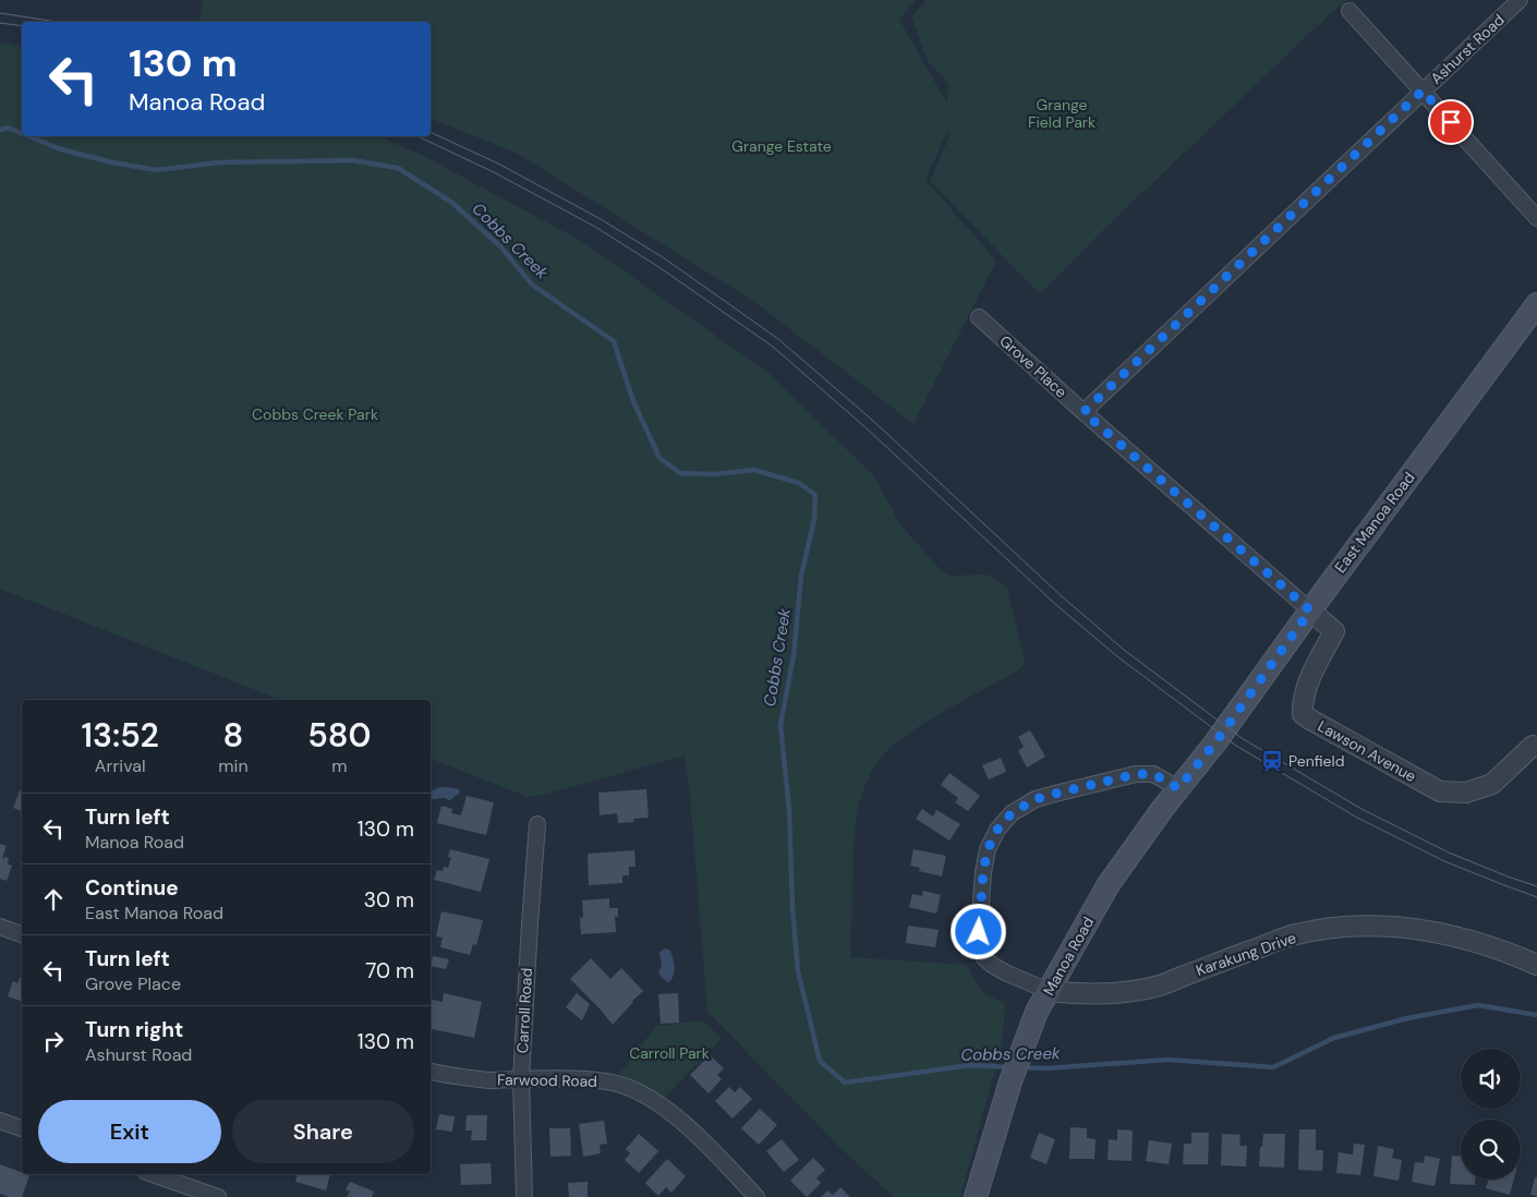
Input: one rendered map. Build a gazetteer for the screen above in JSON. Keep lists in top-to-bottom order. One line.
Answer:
{"streets":{"main road":["East Manoa Road","Manoa Road"],"street":["Ashurst Road","Grove Place","Lawson Avenue","Karakung Drive","Carroll Road","Farwood Road"]},"crossings":[["Ashurst Road","Grove Place"],["Grove Place","East Manoa Road"],["Grove Place","Lawson Avenue"],["East Manoa Road","Lawson Avenue"],["East Manoa Road","Manoa Road"],["Karakung Drive","Manoa Road"],["Carroll Road","Farwood Road"]],"water":["Cobbs Creek"],"parks":["Grange Field Park","Grange Estate","Cobbs Creek Park","Carroll Park"],"places":{"station":["Penfield"]},"page":{"turn":["130 m","Manoa Road"],"eta":["13:52","Arrival","8","min","580","m"],"list":[{"name":"Turn left","note":"Manoa Road","value":"130 m"},{"name":"Continue","note":"East Manoa Road","value":"30 m"},{"name":"Turn left","note":"Grove Place","value":"70 m"},{"name":"Turn right","note":"Ashurst Road","value":"130 m"}],"buttons":["Exit","Share"]}}
